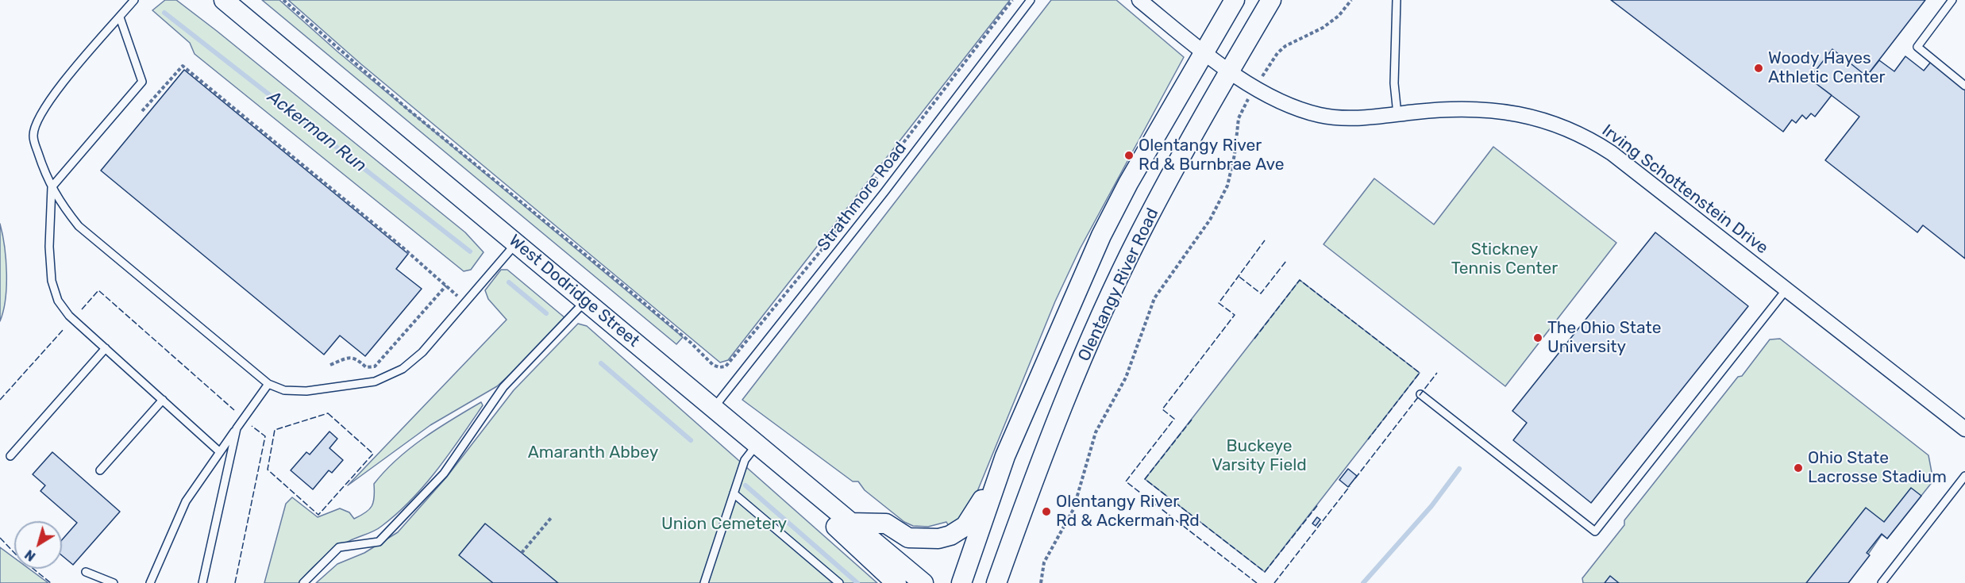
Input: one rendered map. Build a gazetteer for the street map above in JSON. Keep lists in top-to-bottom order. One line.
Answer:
{"streets":{"main road":["Olentangy River Road","West Dodridge Street"],"street":["Irving Schottenstein Drive"],"lane":["Strathmore Road"]},"crossings":[["Irving Schottenstein Drive","Olentangy River Road"],["Strathmore Road","West Dodridge Street"]],"water":["Ackerman Run"],"parks":["Stickney Tennis Center","Buckeye Varsity Field","Amaranth Abbey","Union Cemetery"],"places":["Woody Hayes Athletic Center","Olentangy River Rd & Burnbrae Ave","The Ohio State University","Ohio State Lacrosse Stadium","Olentangy River Rd & Ackerman Rd"],"north":"bottom left"}
